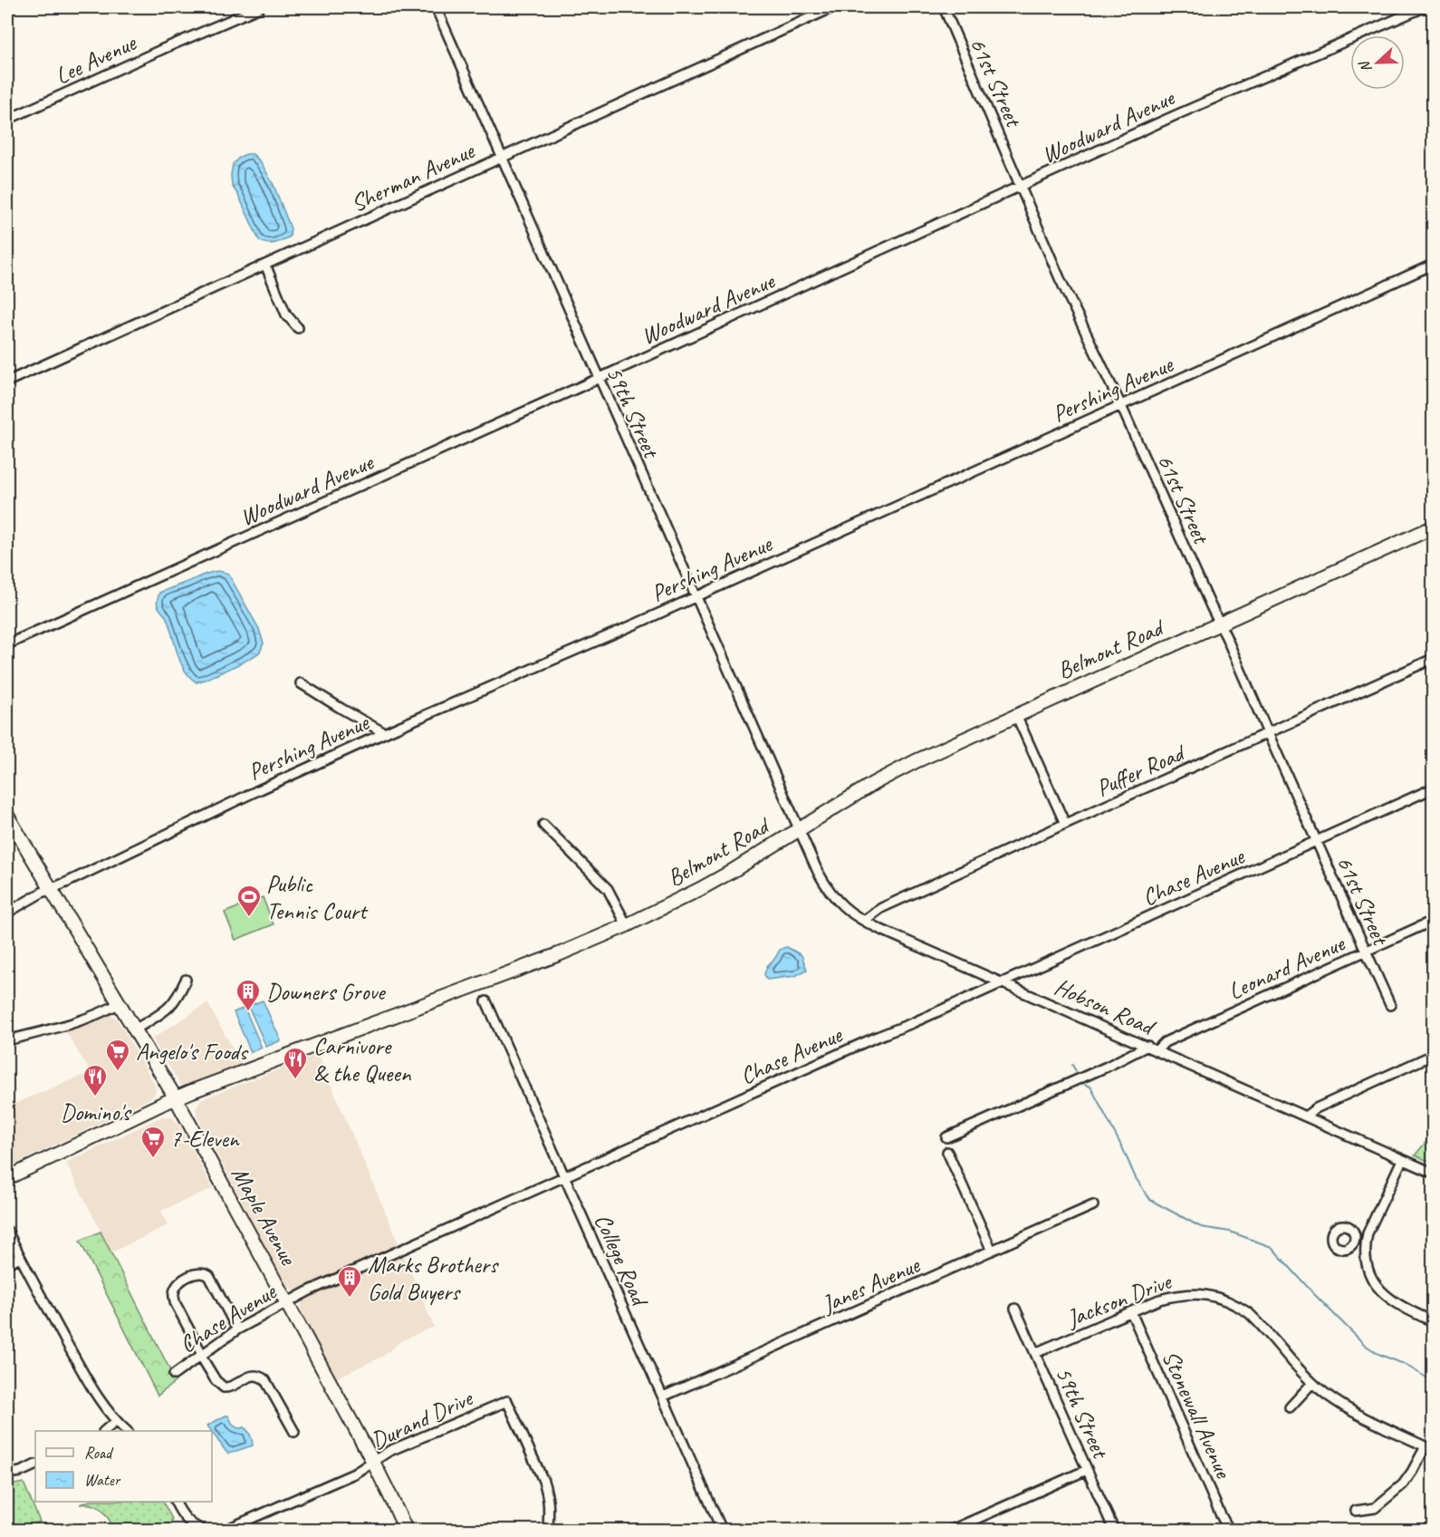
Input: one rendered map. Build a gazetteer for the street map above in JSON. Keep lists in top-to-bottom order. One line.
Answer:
{"streets":{"main road":["Belmont Road","Maple Avenue"],"street":["Lee Avenue","61st Street","Woodward Avenue","Sherman Avenue","Pershing Avenue","59th Street","Puffer Road","Chase Avenue","Leonard Avenue","Hobson Road","College Road","Janes Avenue","Jackson Drive","Stonewall Avenue","Durand Drive"]},"crossings":[["61st Street","Woodward Avenue"],["61st Street","Pershing Avenue"],["61st Street","Belmont Road"],["61st Street","Puffer Road"],["61st Street","Chase Avenue"],["61st Street","Leonard Avenue"],["Woodward Avenue","59th Street"],["Sherman Avenue","59th Street"],["Pershing Avenue","59th Street"],["Pershing Avenue","Maple Avenue"],["59th Street","Belmont Road"],["59th Street","Hobson Road"],["59th Street","Jackson Drive"],["Belmont Road","Hobson Road"],["Belmont Road","Maple Avenue"],["Puffer Road","Hobson Road"],["Chase Avenue","Hobson Road"],["Chase Avenue","Maple Avenue"],["Chase Avenue","College Road"],["Leonard Avenue","Hobson Road"],["Maple Avenue","Durand Drive"],["College Road","Janes Avenue"],["Jackson Drive","Stonewall Avenue"]],"places":{"sports":["Public Tennis Court"],"building":["Downers Grove","Marks Brothers Gold Buyers"],"supermarket":["Angelo's Foods","7-Eleven"],"restaurant":["Carnivore & the Queen","Domino's"]},"legend":["Road","Water"],"north":"left"}
